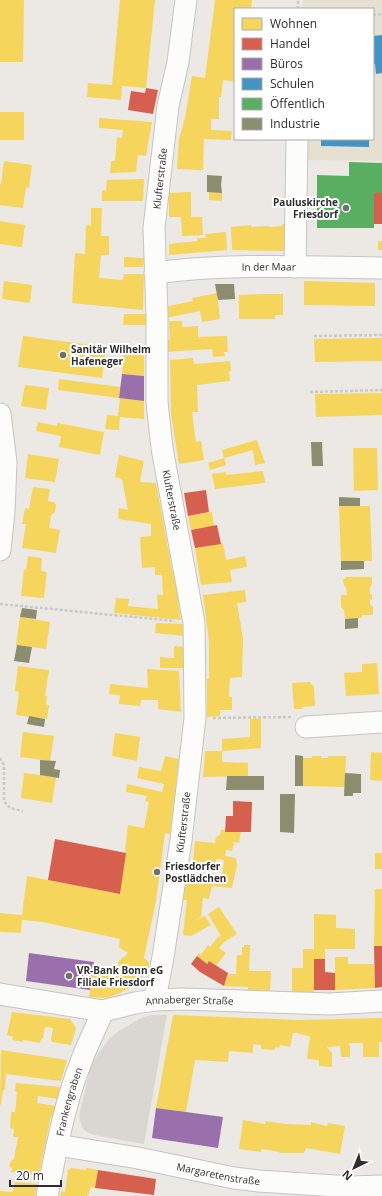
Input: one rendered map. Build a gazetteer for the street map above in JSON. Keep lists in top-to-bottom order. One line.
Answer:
{"streets":{"street":["Klufterstraße","In der Maar","Annaberger Straße","Frankengraben","Margaretenstraße"]},"crossings":[["Klufterstraße","In der Maar"],["Klufterstraße","Annaberger Straße"],["Annaberger Straße","Frankengraben"],["Frankengraben","Margaretenstraße"]],"places":["Pauluskirche Friesdorf","Sanitär Wilhelm Hafeneger","Friesdorfer Postlädchen","VR-Bank Bonn eG Filiale Friesdorf"],"legend":["Wohnen","Handel","Büros","Schulen","Öffentlich","Industrie"],"scale_bar":"20 m","north":"bottom left"}
